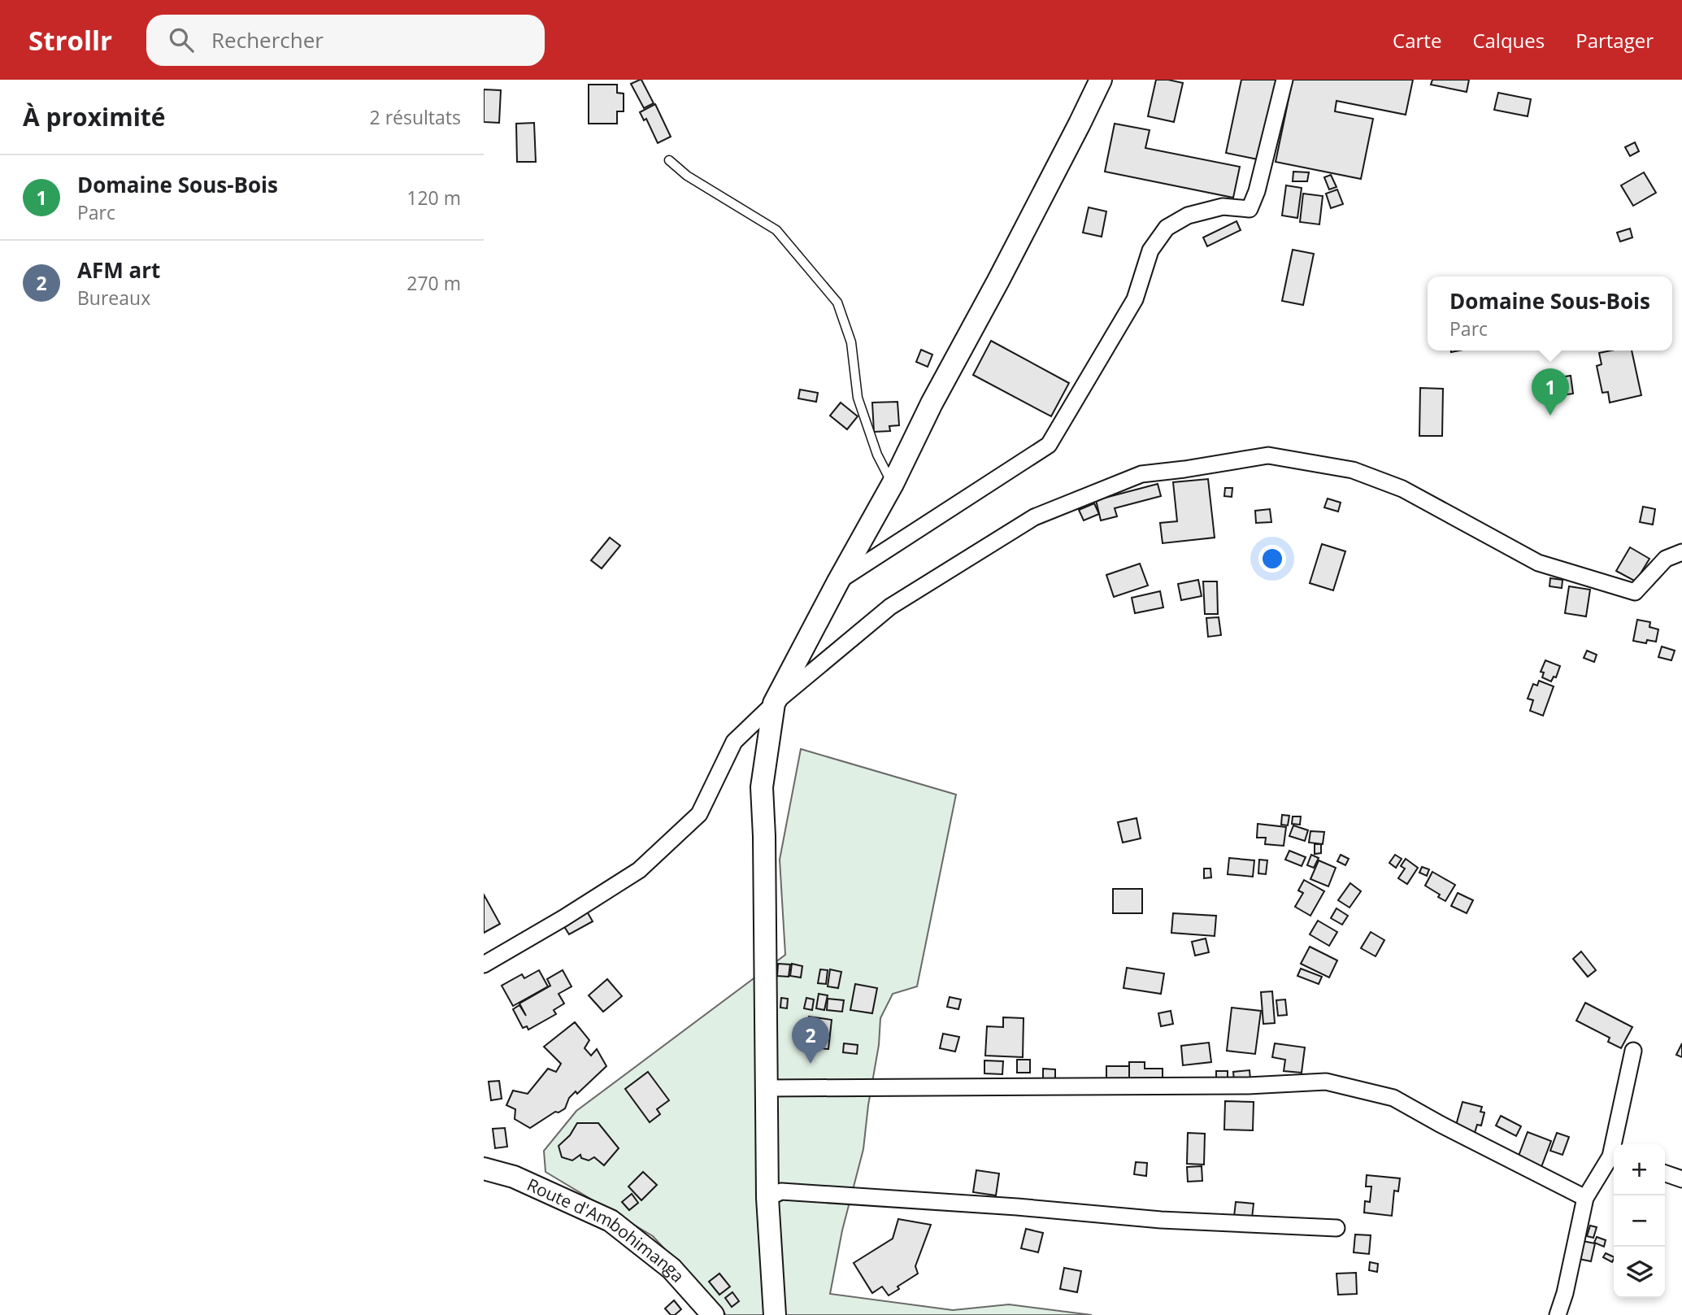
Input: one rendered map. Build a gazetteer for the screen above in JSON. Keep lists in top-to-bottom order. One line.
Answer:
{"streets":{"main road":["Route d'Ambohimanga"]},"page":{"header":"Strollr","search":"Rechercher","nav":["Carte","Calques","Partager"],"heading":["À proximité","2 résultats"],"list":[{"mark":"1","name":"Domaine Sous-Bois","note":"Parc","value":"120 m"},{"mark":"2","name":"AFM art","note":"Bureaux","value":"270 m"}],"popup":["Domaine Sous-Bois","Parc"],"pins":["1","2"],"map_buttons":["+","−"]}}
